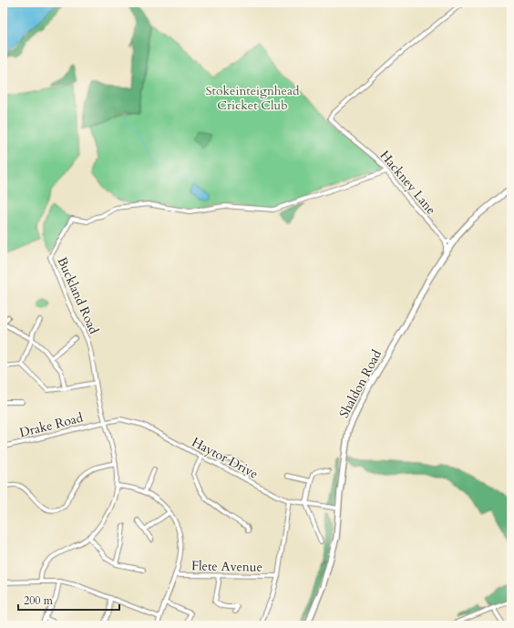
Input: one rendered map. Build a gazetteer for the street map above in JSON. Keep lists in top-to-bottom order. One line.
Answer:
{"streets":{"street":["Hackney Lane","Buckland Road","Shaldon Road","Drake Road","Haytor Drive","Flete Avenue"]},"crossings":[["Hackney Lane","Buckland Road"],["Shaldon Road","Haytor Drive"],["Drake Road","Haytor Drive"]],"parks":["Stokeinteignhead Cricket Club"],"scale_bar":"200 m"}
